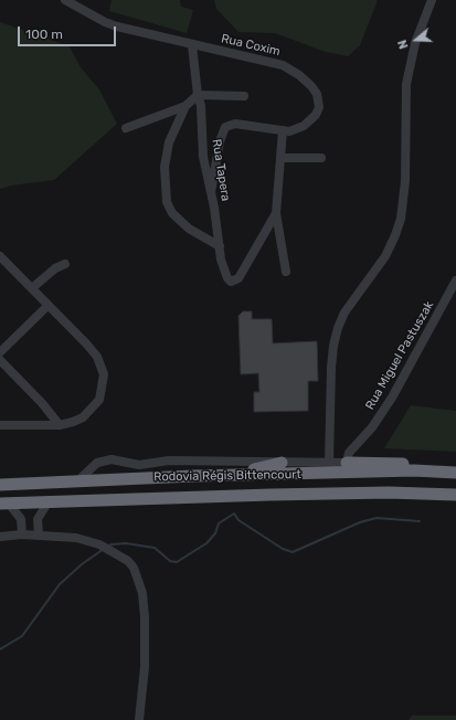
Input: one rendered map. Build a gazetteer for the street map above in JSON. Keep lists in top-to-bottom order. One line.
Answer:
{"streets":{"highway":["Rodovia Régis Bittencourt"],"street":["Rua Coxim","Rua Tapera","Rua Miguel Pastuszak"]},"crossings":[["Rua Coxim","Rua Tapera"]],"scale_bar":"100 m","north":"left"}
